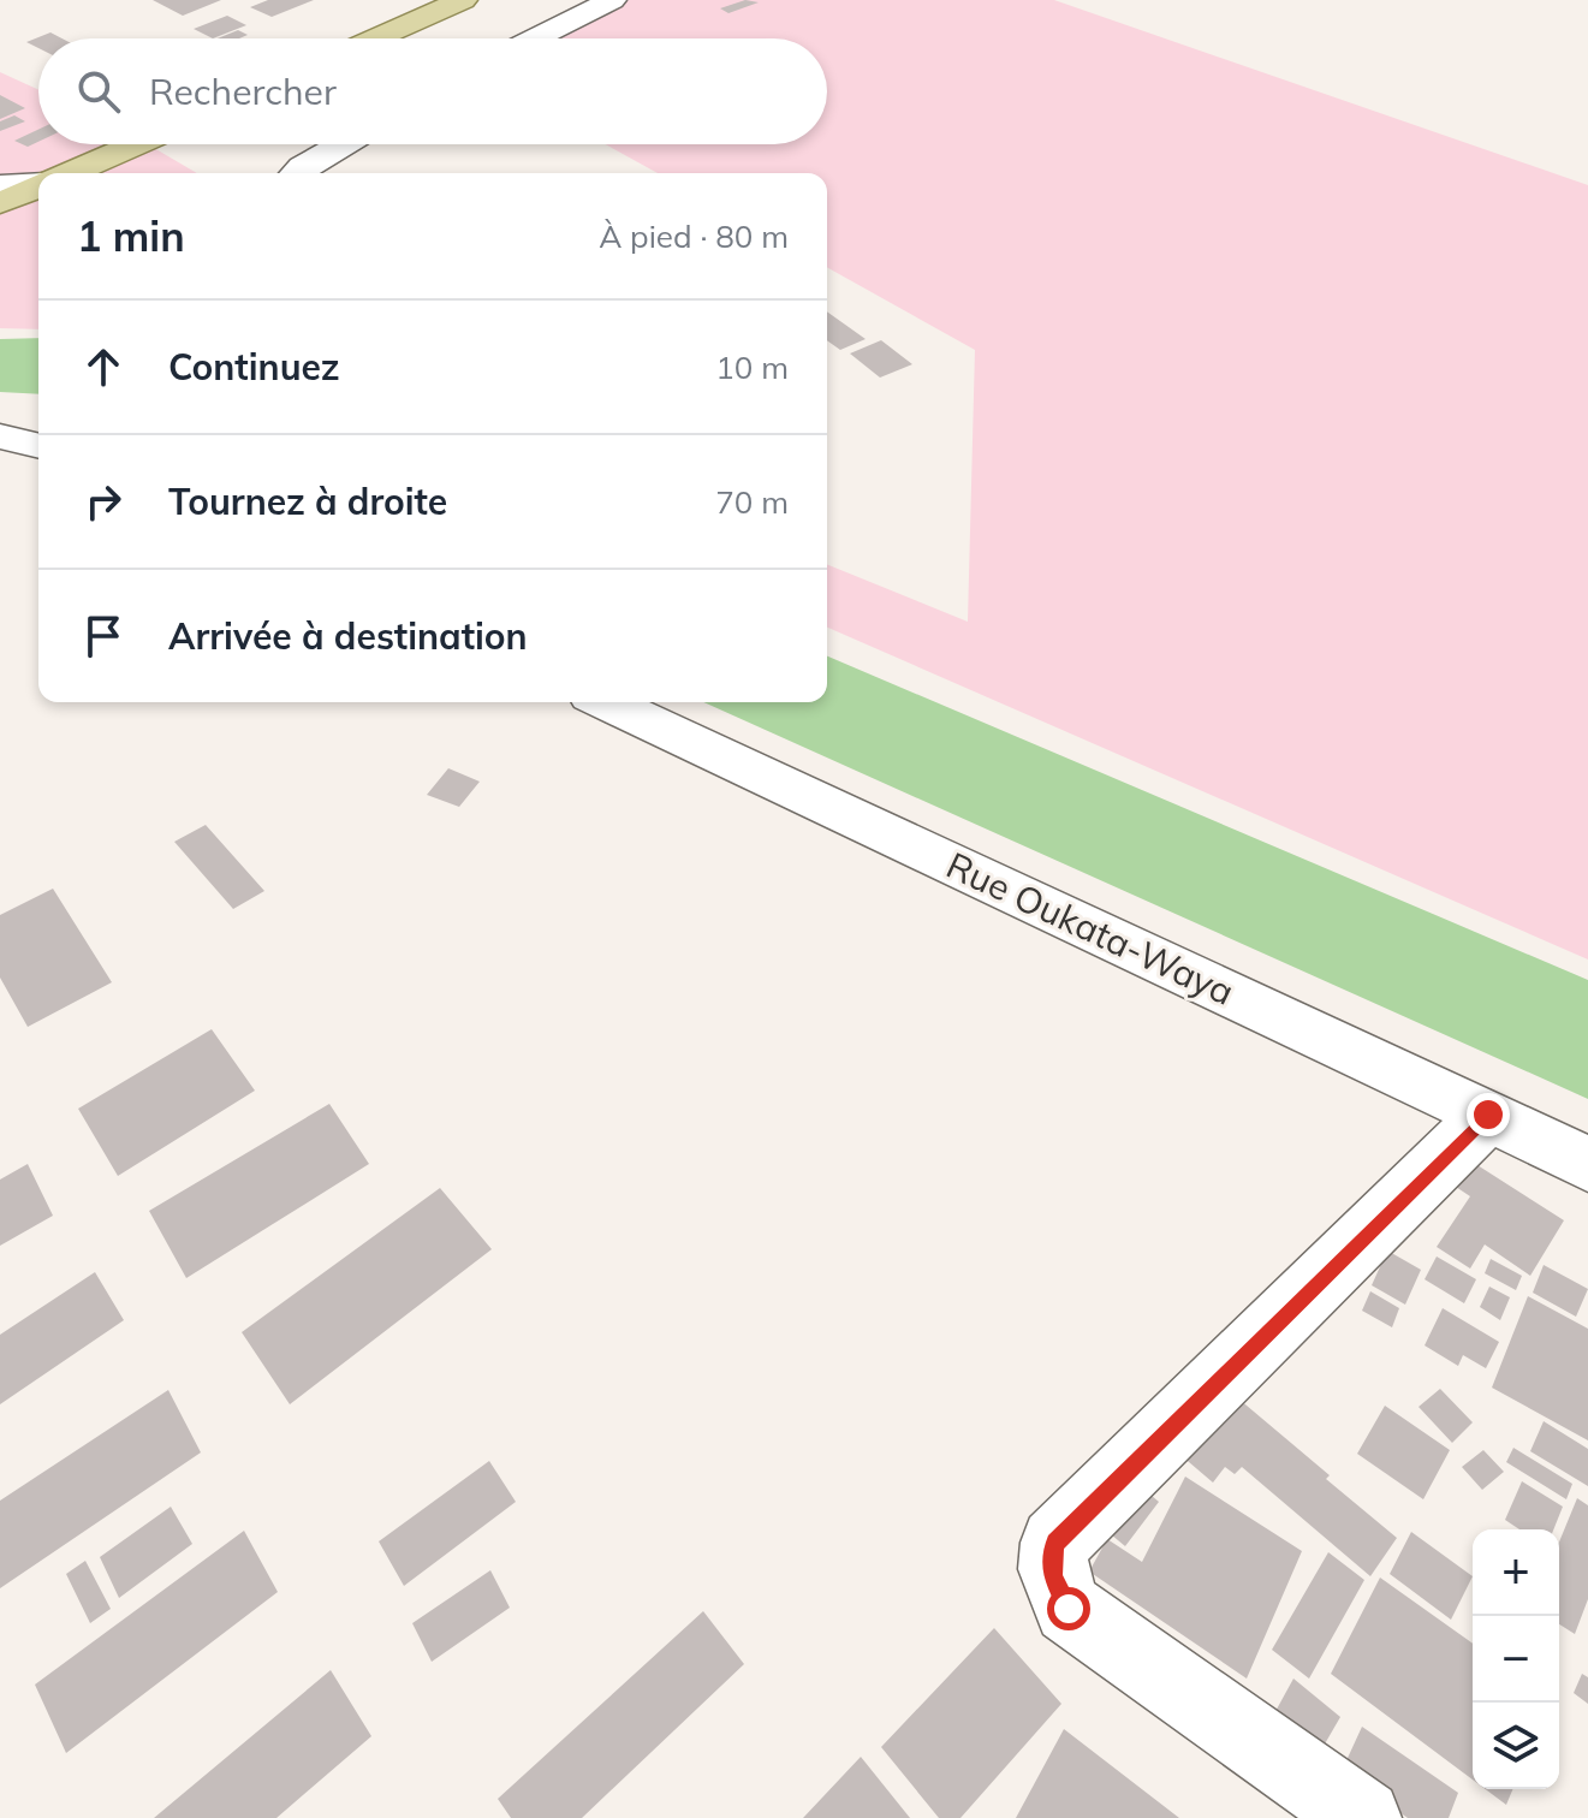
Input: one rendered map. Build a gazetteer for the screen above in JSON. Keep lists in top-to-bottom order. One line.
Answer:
{"streets":{"street":["Rue Oukata-Waya"]},"page":{"search":"Rechercher","heading":["1 min","À pied · 80 m"],"list":[["Continuez","10 m"],["Tournez à droite","70 m"],"Arrivée à destination"],"map_buttons":["+","−"]}}
